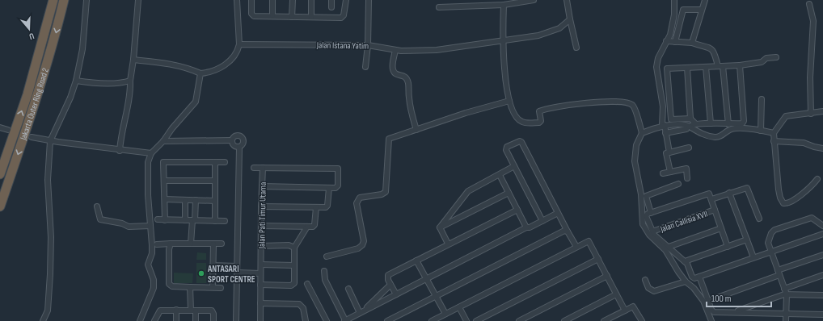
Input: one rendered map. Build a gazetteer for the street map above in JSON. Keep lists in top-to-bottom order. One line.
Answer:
{"streets":{"highway":["Jakarta Outer Ring Road 2"],"street":["Jalan Istana Yatim","Jalan Pati Timur Utama","Jalan Callisia XVII"]},"places":["ANTASARI SPORT CENTRE"],"scale_bar":"100 m","north":"bottom"}
